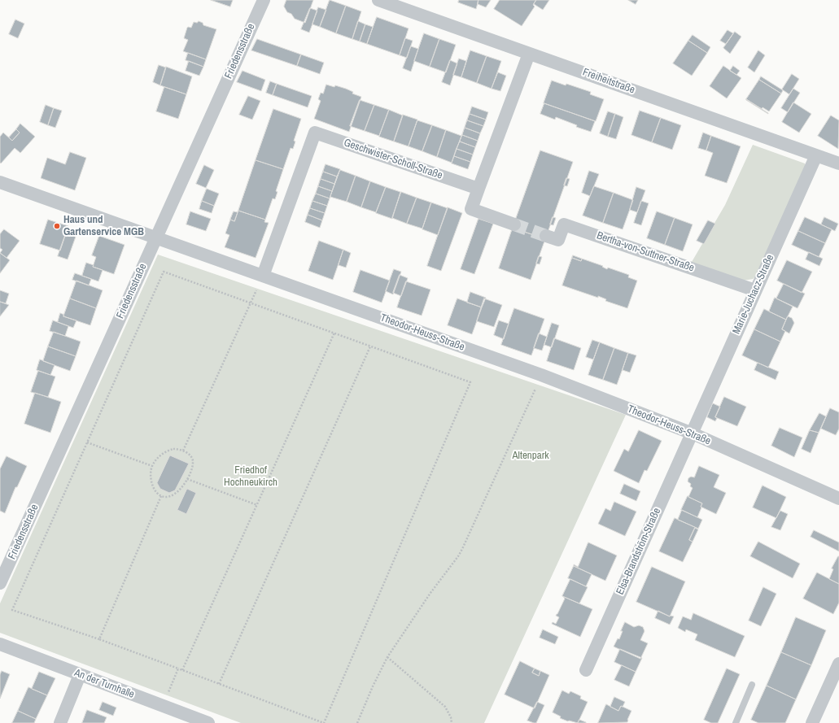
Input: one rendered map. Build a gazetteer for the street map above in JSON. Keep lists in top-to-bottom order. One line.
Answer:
{"streets":{"street":["Friedensstraße","Freiheitstraße","Geschwister-Scholl-Straße","Bertha-von-Suttner-Straße","Marie-Juchacz-Straße","Theodor-Heuss-Straße","Elsa-Brandström-Straße","An der Turnhalle"]},"crossings":[["Friedensstraße","Theodor-Heuss-Straße"],["Freiheitstraße","Marie-Juchacz-Straße"],["Geschwister-Scholl-Straße","Theodor-Heuss-Straße"],["Bertha-von-Suttner-Straße","Marie-Juchacz-Straße"],["Marie-Juchacz-Straße","Theodor-Heuss-Straße"],["Marie-Juchacz-Straße","Elsa-Brandström-Straße"],["Theodor-Heuss-Straße","Elsa-Brandström-Straße"]],"parks":["Altenpark","Friedhof Hochneukirch"],"places":["Haus und Gartenservice MGB"]}
